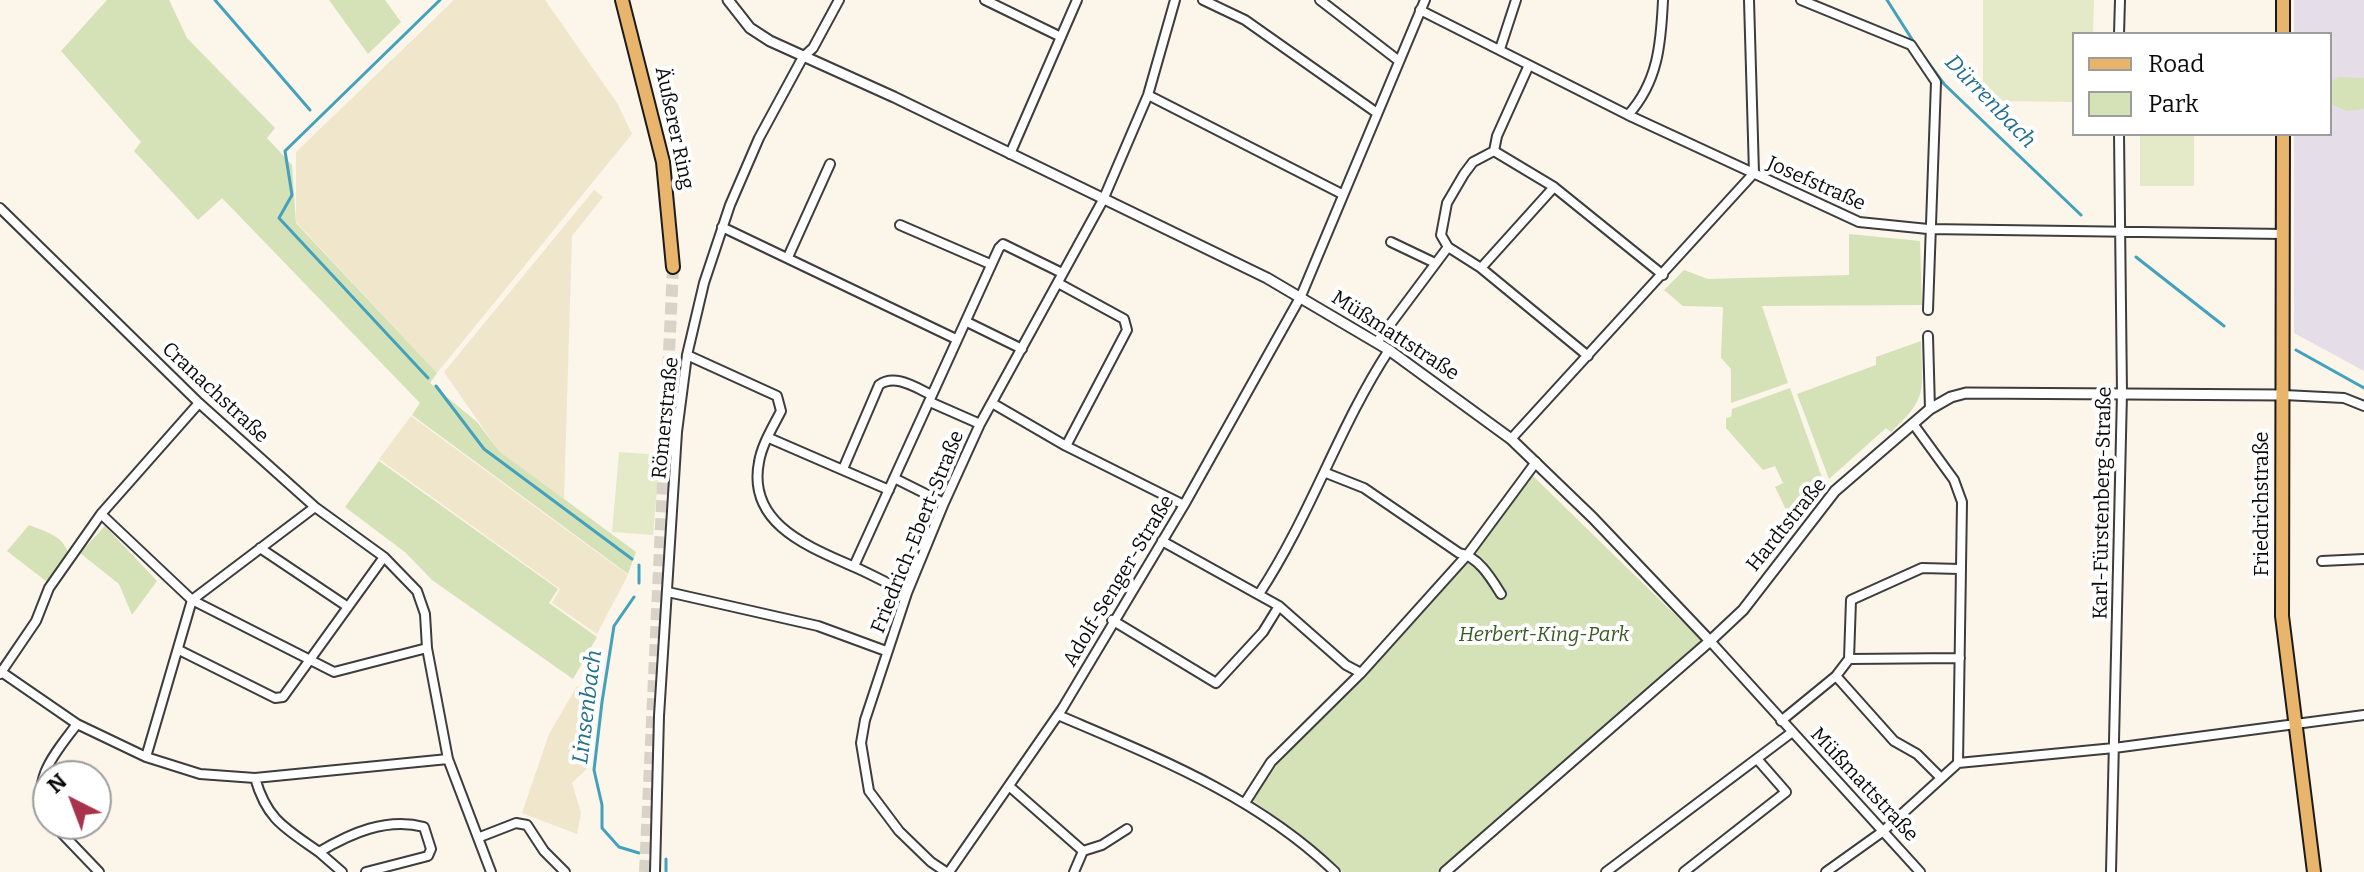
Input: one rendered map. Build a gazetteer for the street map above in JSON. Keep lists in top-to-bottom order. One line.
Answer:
{"streets":{"main road":["Äußerer Ring","Friedrichstraße"],"street":["Josefstraße","Müßmattstraße","Cranachstraße","Römerstraße","Karl-Fürstenberg-Straße","Hardtstraße","Friedrich-Ebert-Straße","Adolf-Senger-Straße"]},"crossings":[["Josefstraße","Karl-Fürstenberg-Straße"],["Josefstraße","Friedrichstraße"],["Josefstraße","Adolf-Senger-Straße"],["Müßmattstraße","Römerstraße"],["Müßmattstraße","Hardtstraße"],["Müßmattstraße","Friedrich-Ebert-Straße"],["Müßmattstraße","Adolf-Senger-Straße"],["Karl-Fürstenberg-Straße","Hardtstraße"],["Friedrichstraße","Hardtstraße"],["Friedrich-Ebert-Straße","Adolf-Senger-Straße"]],"water":["Dürrenbach","Linsenbach"],"parks":["Herbert-King-Park"],"legend":["Road","Park"],"north":"top left"}
